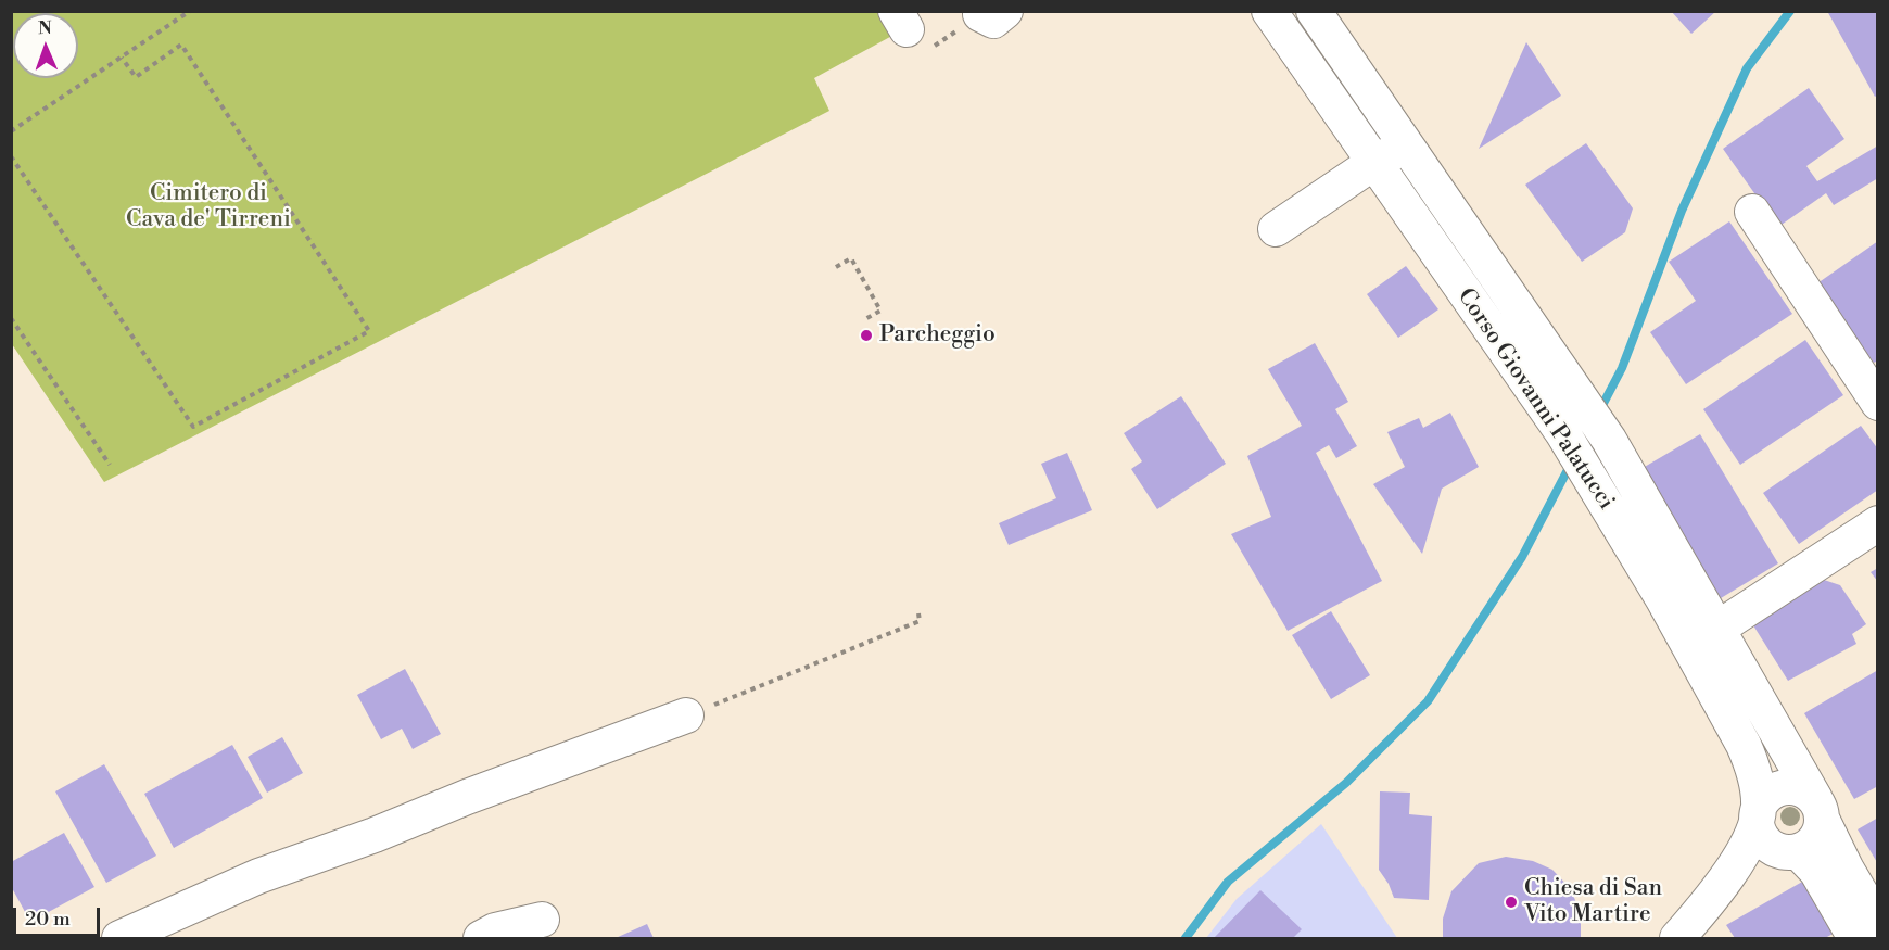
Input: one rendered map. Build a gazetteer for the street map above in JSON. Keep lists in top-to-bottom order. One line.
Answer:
{"streets":{"street":["Corso Giovanni Palatucci"]},"parks":["Cimitero di Cava de' Tirreni"],"places":["Parcheggio","Chiesa di San Vito Martire"],"scale_bar":"20 m","north":"top"}
